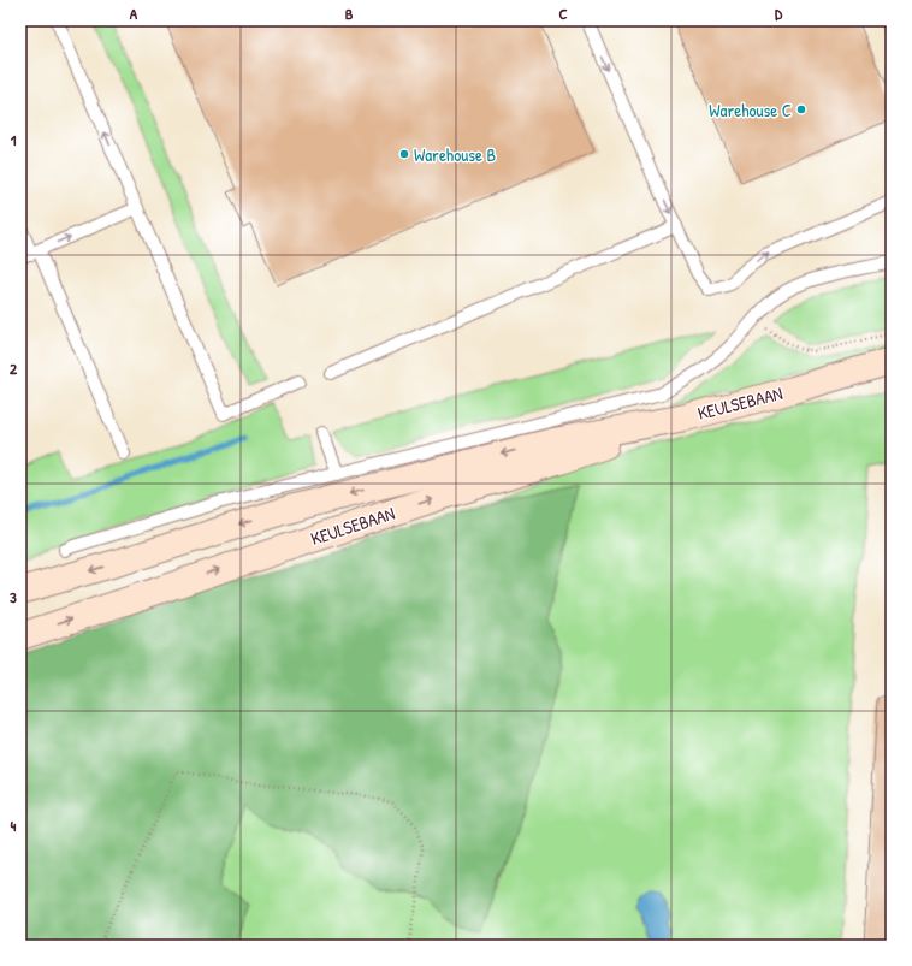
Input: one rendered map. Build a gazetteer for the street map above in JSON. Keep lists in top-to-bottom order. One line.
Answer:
{"streets":{"main road":["KEULSEBAAN"]},"places":["Warehouse C","Warehouse B"],"grid":{"columns":["A","B","C","D"],"rows":["1","2","3","4"]}}
